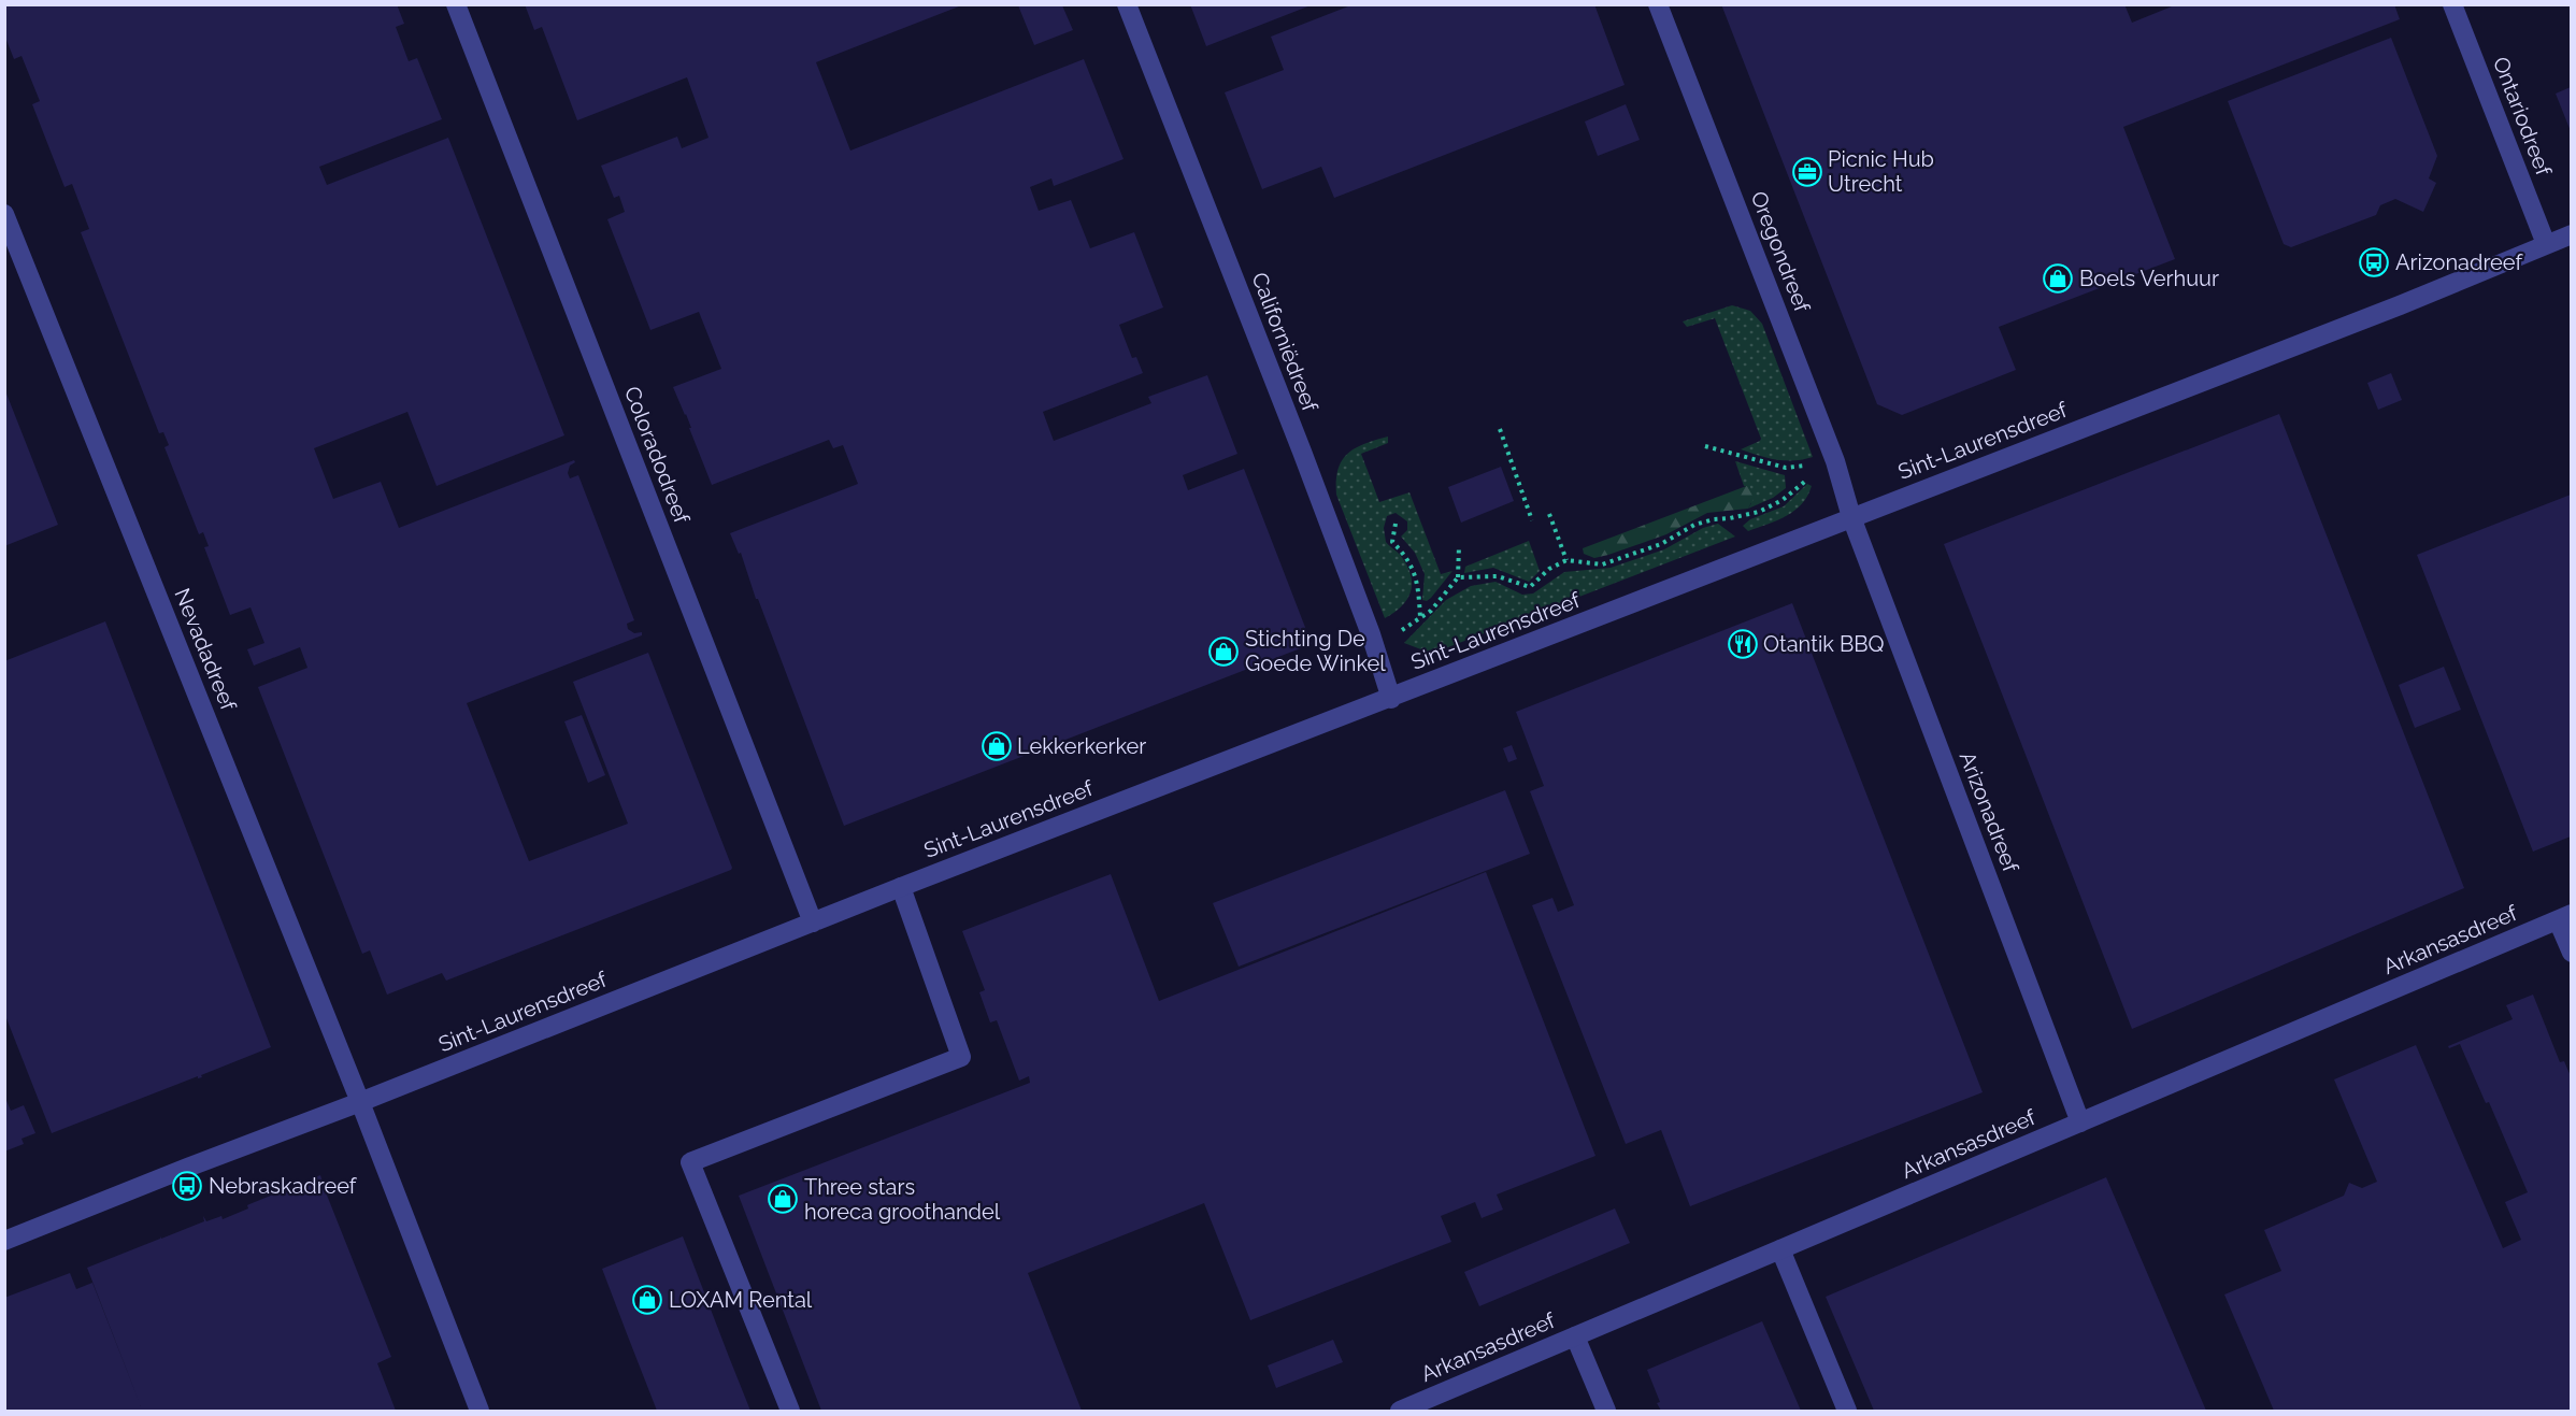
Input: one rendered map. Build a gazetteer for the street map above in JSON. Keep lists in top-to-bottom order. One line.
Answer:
{"streets":{"street":["Ontariodreef","Oregondreef","Californiëdreef","Sint-Laurensdreef","Coloradodreef","Nevadadreef","Arizonadreef","Arkansasdreef"]},"crossings":[["Ontariodreef","Sint-Laurensdreef"],["Oregondreef","Sint-Laurensdreef"],["Oregondreef","Arizonadreef"],["Californiëdreef","Sint-Laurensdreef"],["Sint-Laurensdreef","Coloradodreef"],["Sint-Laurensdreef","Nevadadreef"],["Sint-Laurensdreef","Arizonadreef"],["Arizonadreef","Arkansasdreef"]],"places":{"office":["Picnic Hub Utrecht"],"bus stop":["Arizonadreef","Nebraskadreef"],"shop":["Boels Verhuur","Stichting De Goede Winkel","Lekkerkerker","Three stars horeca groothandel","LOXAM Rental"],"restaurant":["Otantik BBQ"]}}
